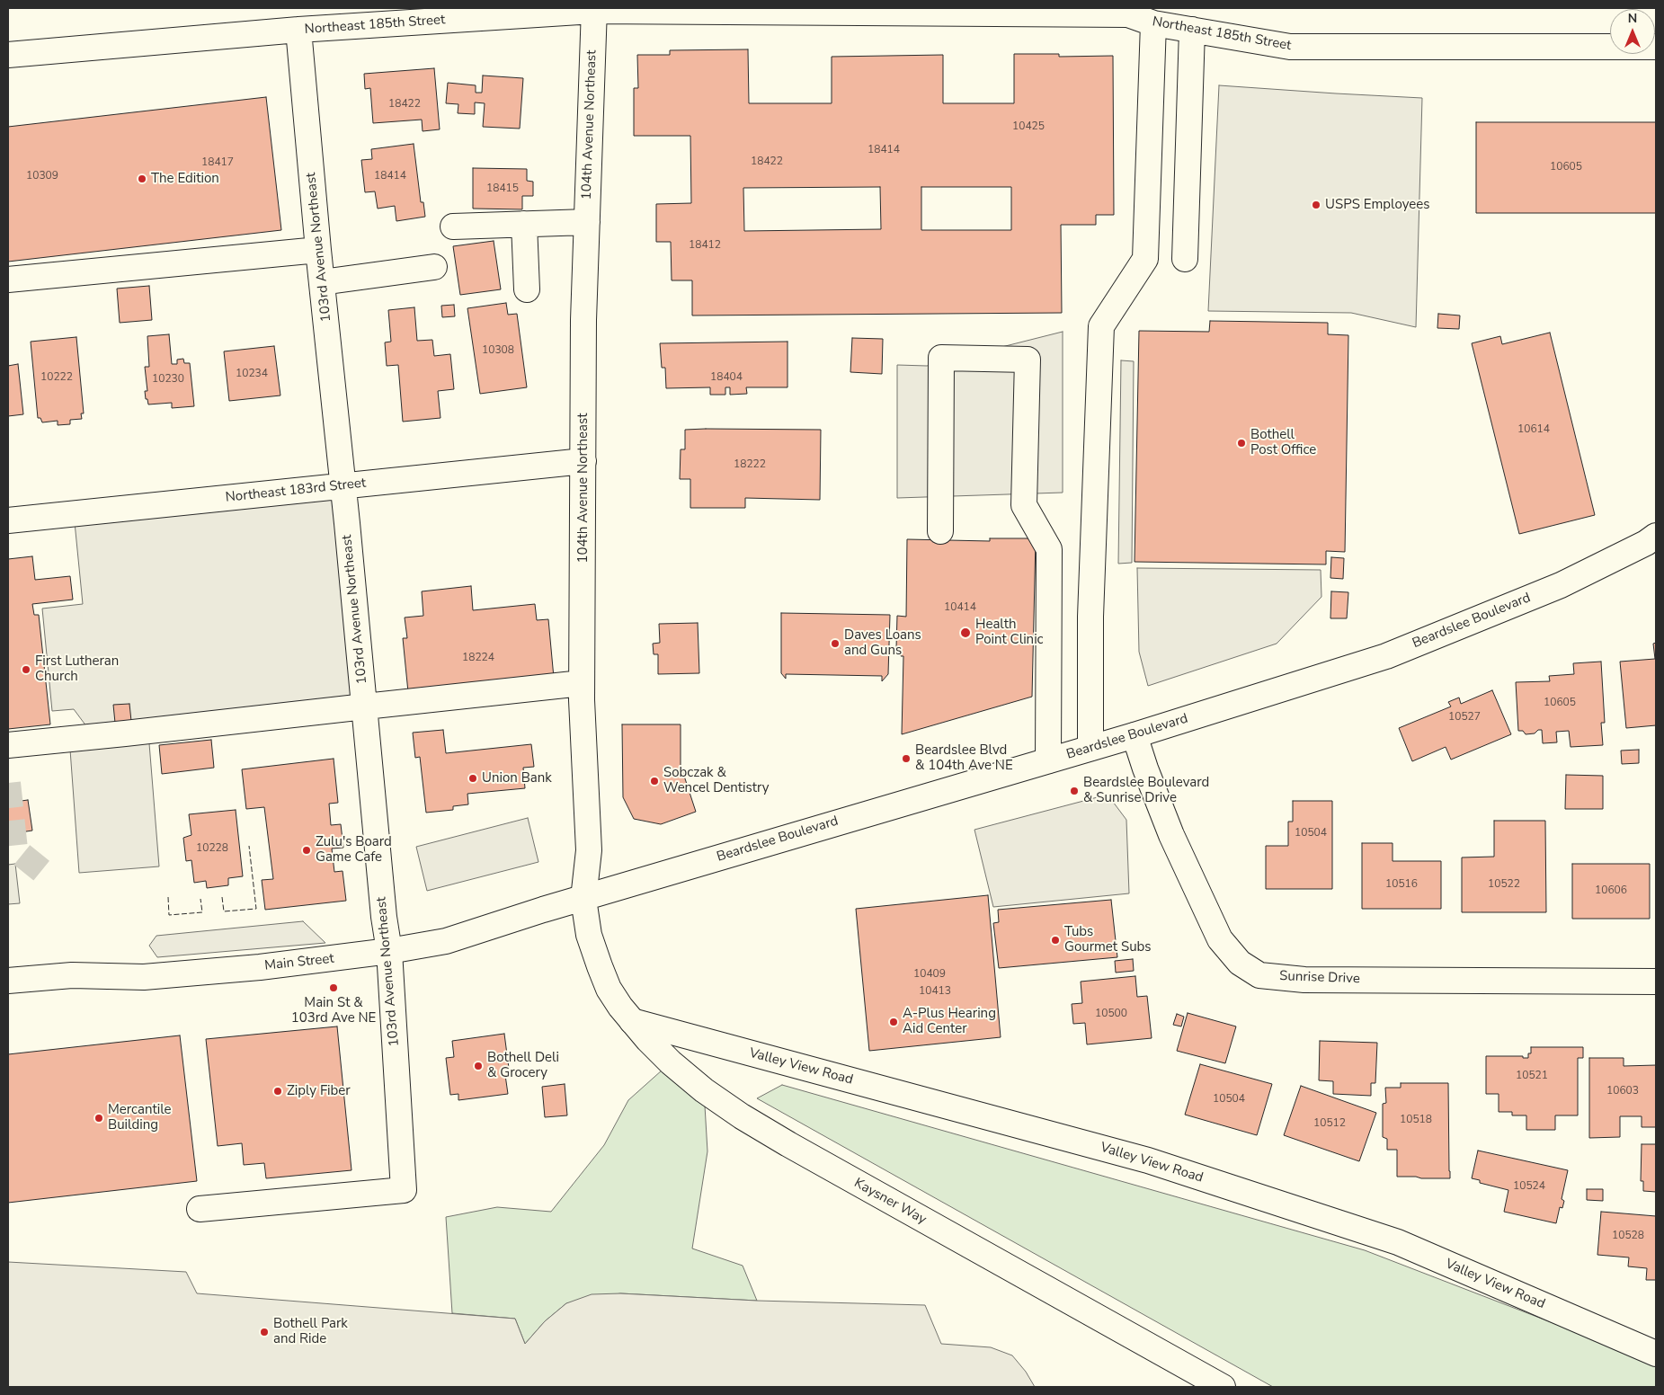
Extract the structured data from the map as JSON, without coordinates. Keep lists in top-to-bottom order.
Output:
{
  "streets": {
    "street": [
      "Northeast 185th Street",
      "104th Avenue Northeast",
      "103rd Avenue Northeast",
      "Northeast 183rd Street",
      "Beardslee Boulevard",
      "Main Street",
      "Sunrise Drive",
      "Valley View Road",
      "Kaysner Way"
    ]
  },
  "crossings": [
    ["Northeast 185th Street", "104th Avenue Northeast"],
    ["Northeast 185th Street", "103rd Avenue Northeast"],
    ["104th Avenue Northeast", "Northeast 183rd Street"],
    ["104th Avenue Northeast", "Beardslee Boulevard"],
    ["104th Avenue Northeast", "Main Street"],
    ["104th Avenue Northeast", "Kaysner Way"],
    ["103rd Avenue Northeast", "Northeast 183rd Street"],
    ["103rd Avenue Northeast", "Main Street"],
    ["Beardslee Boulevard", "Main Street"],
    ["Beardslee Boulevard", "Sunrise Drive"],
    ["Valley View Road", "Kaysner Way"]
  ],
  "places": [
    "The Edition",
    "USPS Employees",
    "Bothell Post Office",
    "Health Point Clinic",
    "Daves Loans and Guns",
    "First Lutheran Church",
    "Beardslee Blvd & 104th Ave NE",
    "Union Bank",
    "Sobczak & Wencel Dentistry",
    "Beardslee Boulevard & Sunrise Drive",
    "Zulu's Board Game Cafe",
    "Tubs Gourmet Subs",
    "Main St & 103rd Ave NE",
    "A-Plus Hearing Aid Center",
    "Bothell Deli & Grocery",
    "Ziply Fiber",
    "Mercantile Building",
    "Bothell Park and Ride"
  ],
  "house_numbers": [
    "18422",
    "10425",
    "18414",
    "18422",
    "18417",
    "10605",
    "10309",
    "18414",
    "18415",
    "18412",
    "10308",
    "10234",
    "10222",
    "18404",
    "10230",
    "10614",
    "18222",
    "10414",
    "18224",
    "10605",
    "10527",
    "10504",
    "10228",
    "10516",
    "10522",
    "10606",
    "10409",
    "10413",
    "10500",
    "10521",
    "10603",
    "10504",
    "10518",
    "10512",
    "10524",
    "10528"
  ],
  "north": "top"
}
